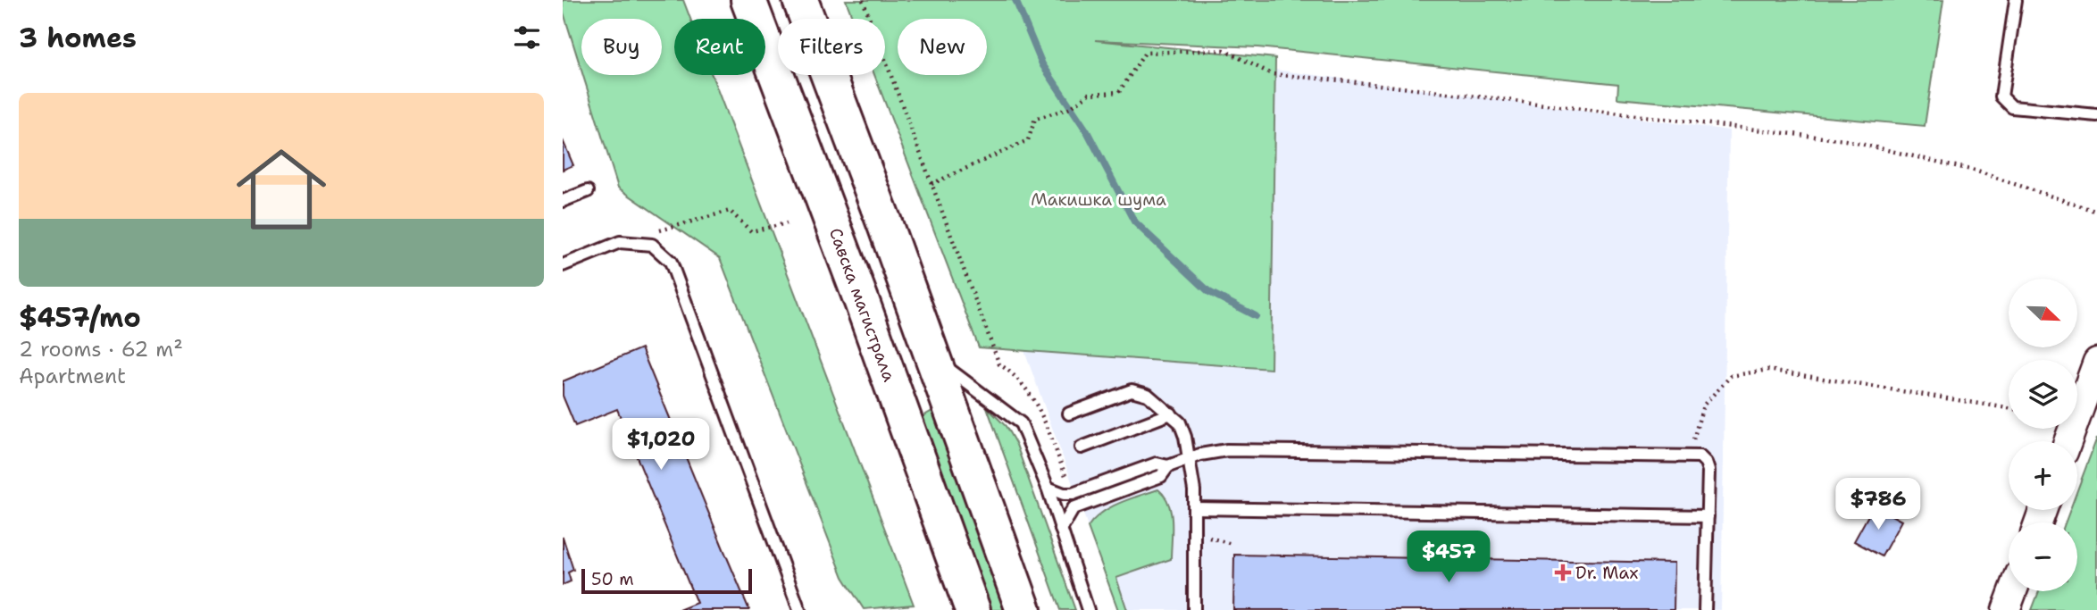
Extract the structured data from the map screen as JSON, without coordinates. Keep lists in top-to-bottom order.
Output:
{
  "streets": {
    "main road": ["Савска магистрала"]
  },
  "parks": ["Макишка шума"],
  "places": {
    "health": ["Dr. Max"]
  },
  "scale_bar": "50 m",
  "north": "bottom right",
  "page": {
    "heading": "3 homes",
    "chip": [
      "Buy",
      "Rent",
      "Filters",
      "New"
    ],
    "list": [
      {
        "name": "$457/mo",
        "note": "2 rooms · 62 m² · Apartment"
      }
    ],
    "map_buttons": ["+", "−"],
    "price": ["$1,020", "$786", "$457"],
    "scale": "50 m"
  }
}
